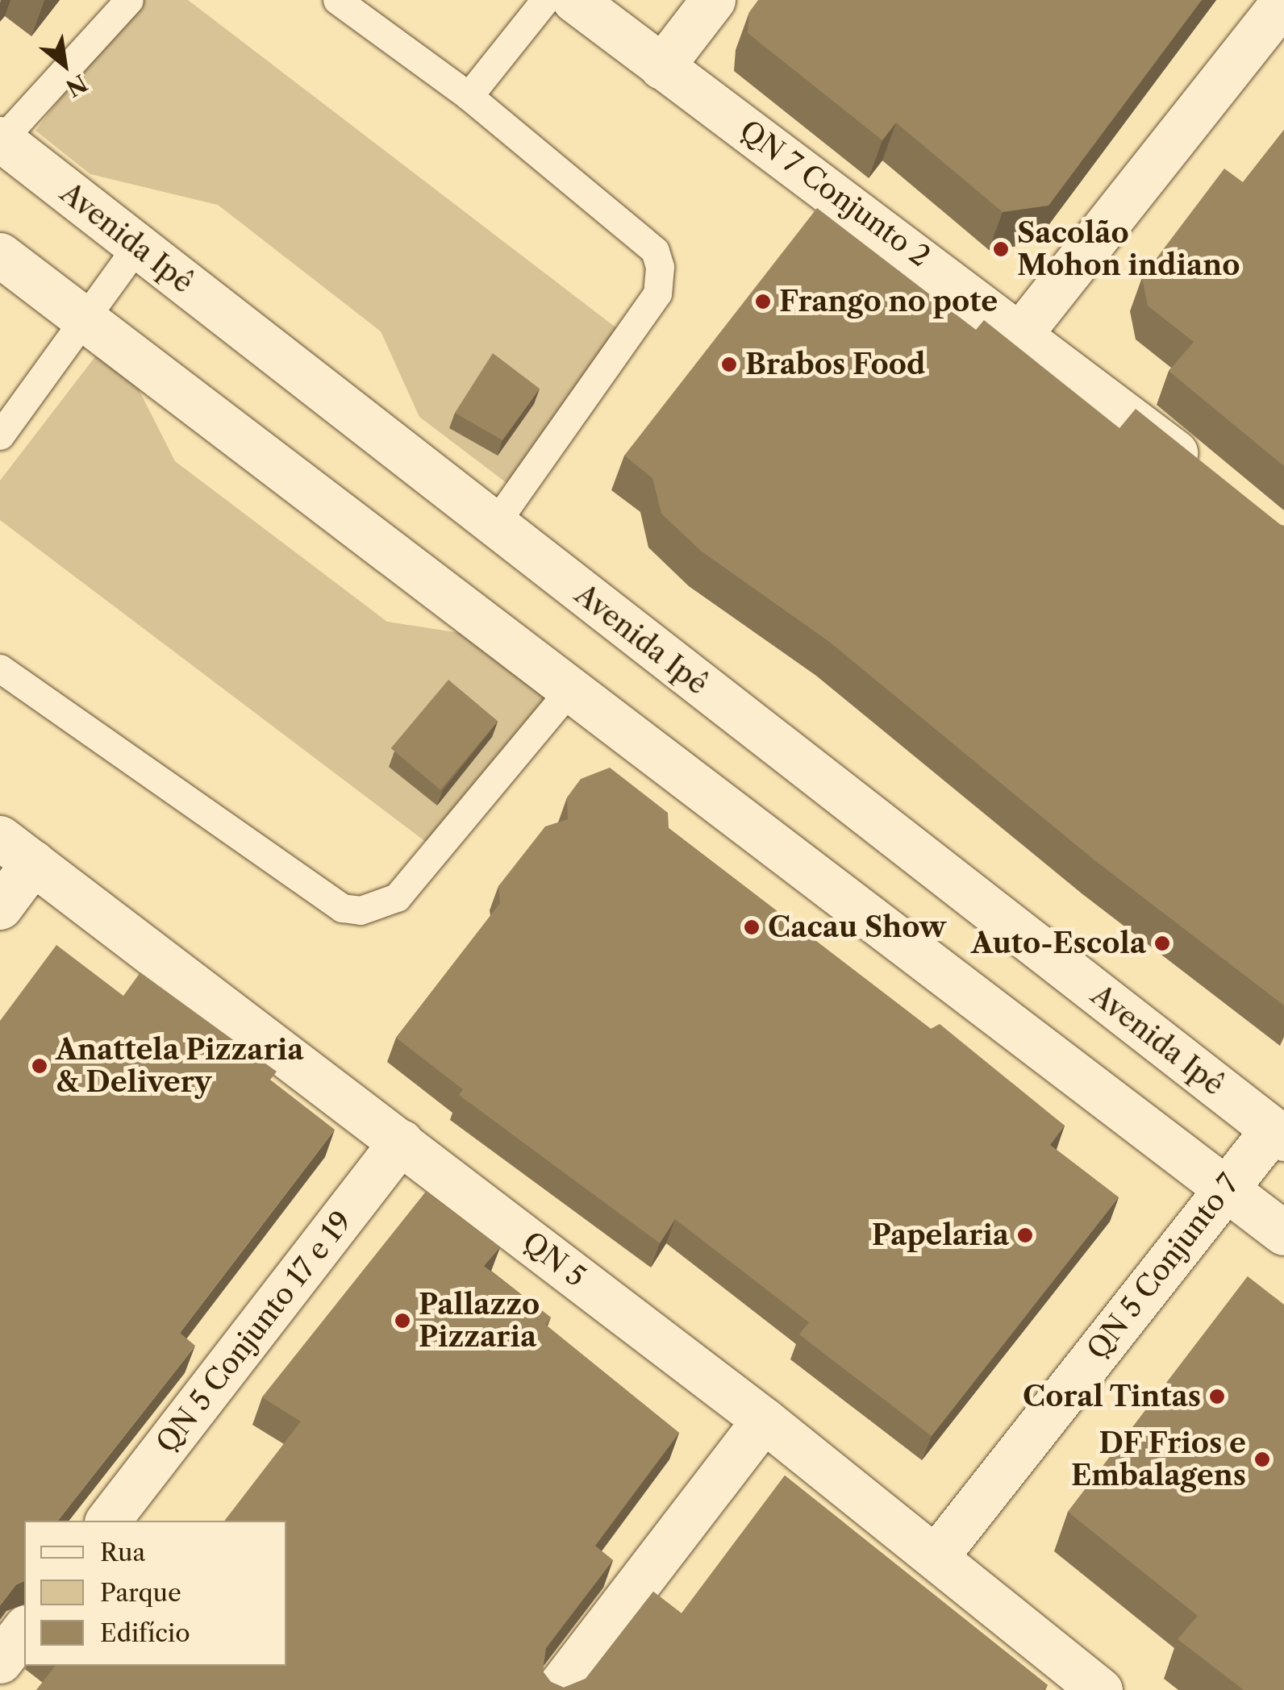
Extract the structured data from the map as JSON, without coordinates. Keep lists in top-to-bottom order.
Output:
{
  "streets": {
    "street": [
      "QN 7 Conjunto 2",
      "Avenida Ipê",
      "QN 5",
      "QN 5 Conjunto 7",
      "QN 5 Conjunto 17 e 19"
    ]
  },
  "crossings": [
    ["Avenida Ipê", "QN 5 Conjunto 7"],
    ["QN 5", "QN 5 Conjunto 7"],
    ["QN 5", "QN 5 Conjunto 17 e 19"]
  ],
  "places": [
    "Sacolão Mohon indiano",
    "Frango no pote",
    "Brabos Food",
    "Cacau Show",
    "Auto-Escola",
    "Anattela Pizzaria & Delivery",
    "Papelaria",
    "Pallazzo Pizzaria",
    "Coral Tintas",
    "DF Frios e Embalagens"
  ],
  "legend": ["Rua", "Parque", "Edifício"],
  "north": "bottom right"
}
